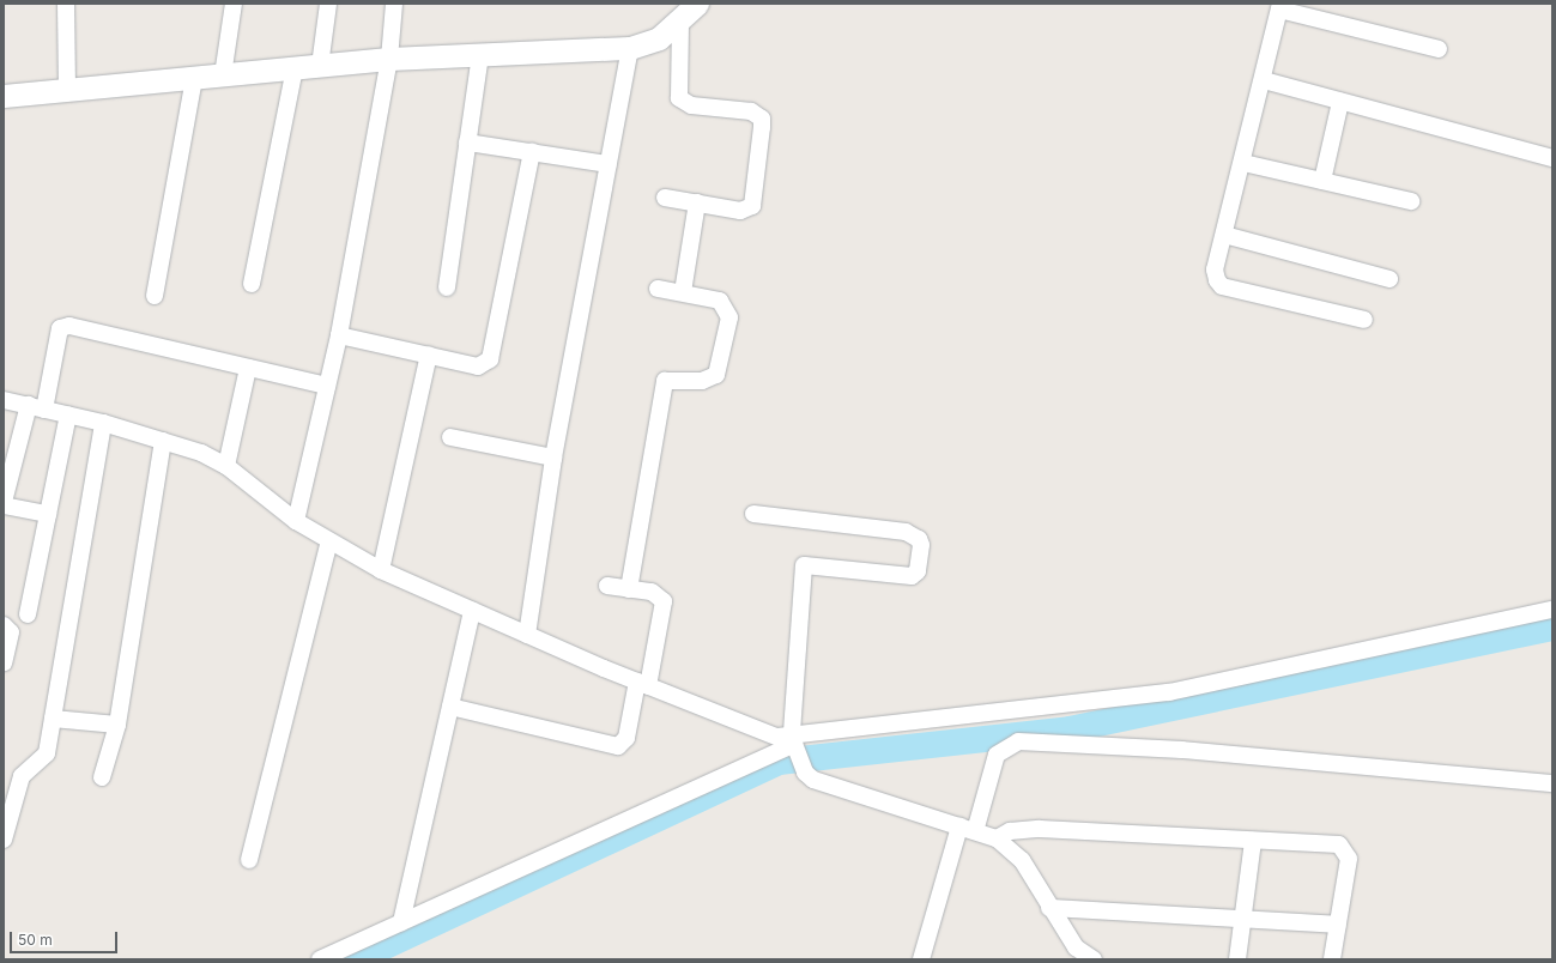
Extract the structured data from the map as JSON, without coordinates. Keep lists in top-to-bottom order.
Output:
{
  "scale_bar": "50 m"
}
